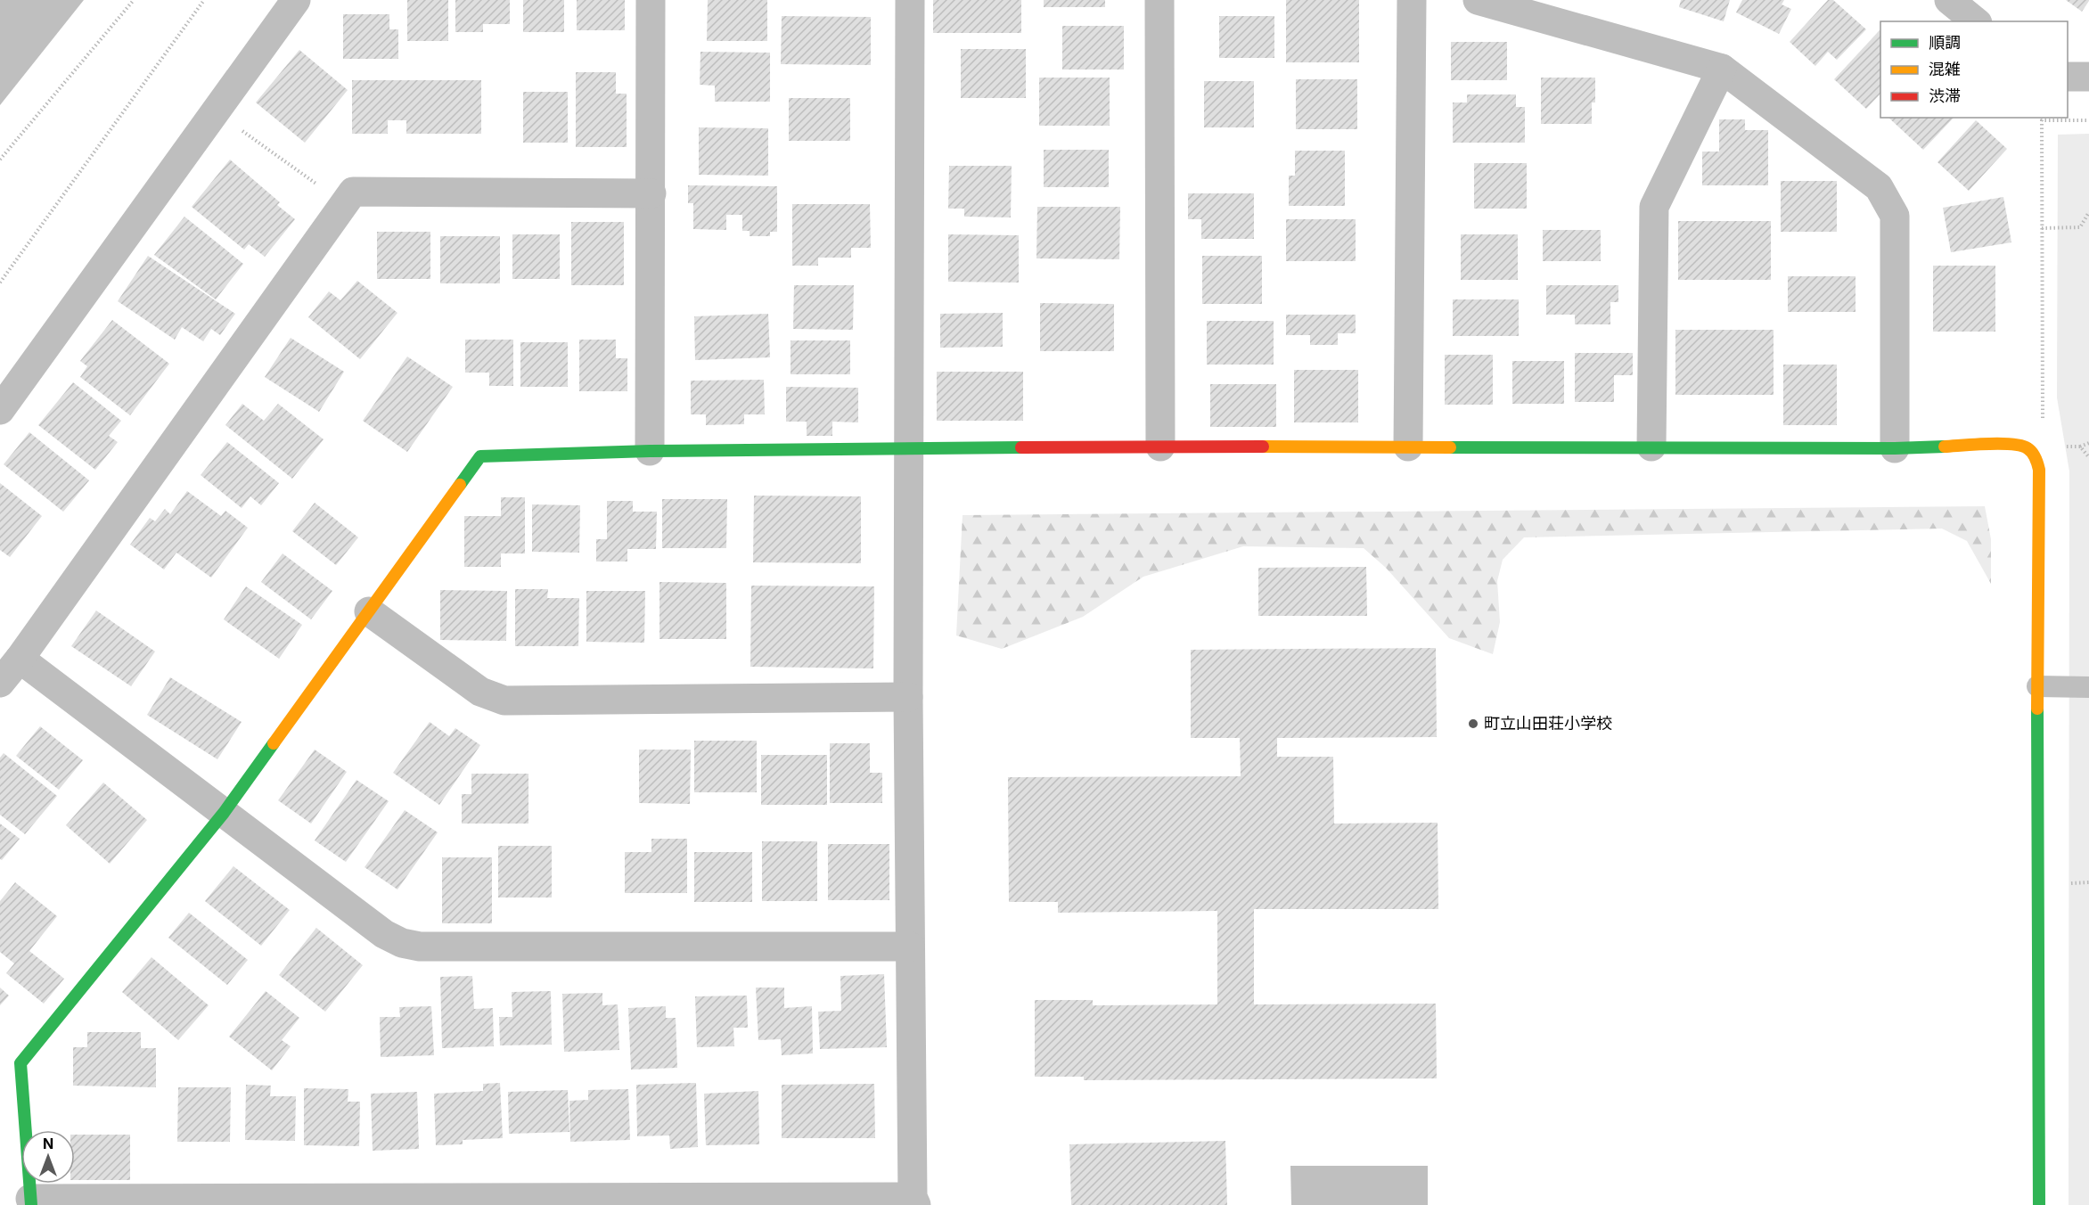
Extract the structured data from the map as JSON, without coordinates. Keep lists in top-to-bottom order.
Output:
{
  "places": ["町立山田荘小学校"],
  "legend": ["順調", "混雑", "渋滞"],
  "north": "top"
}
